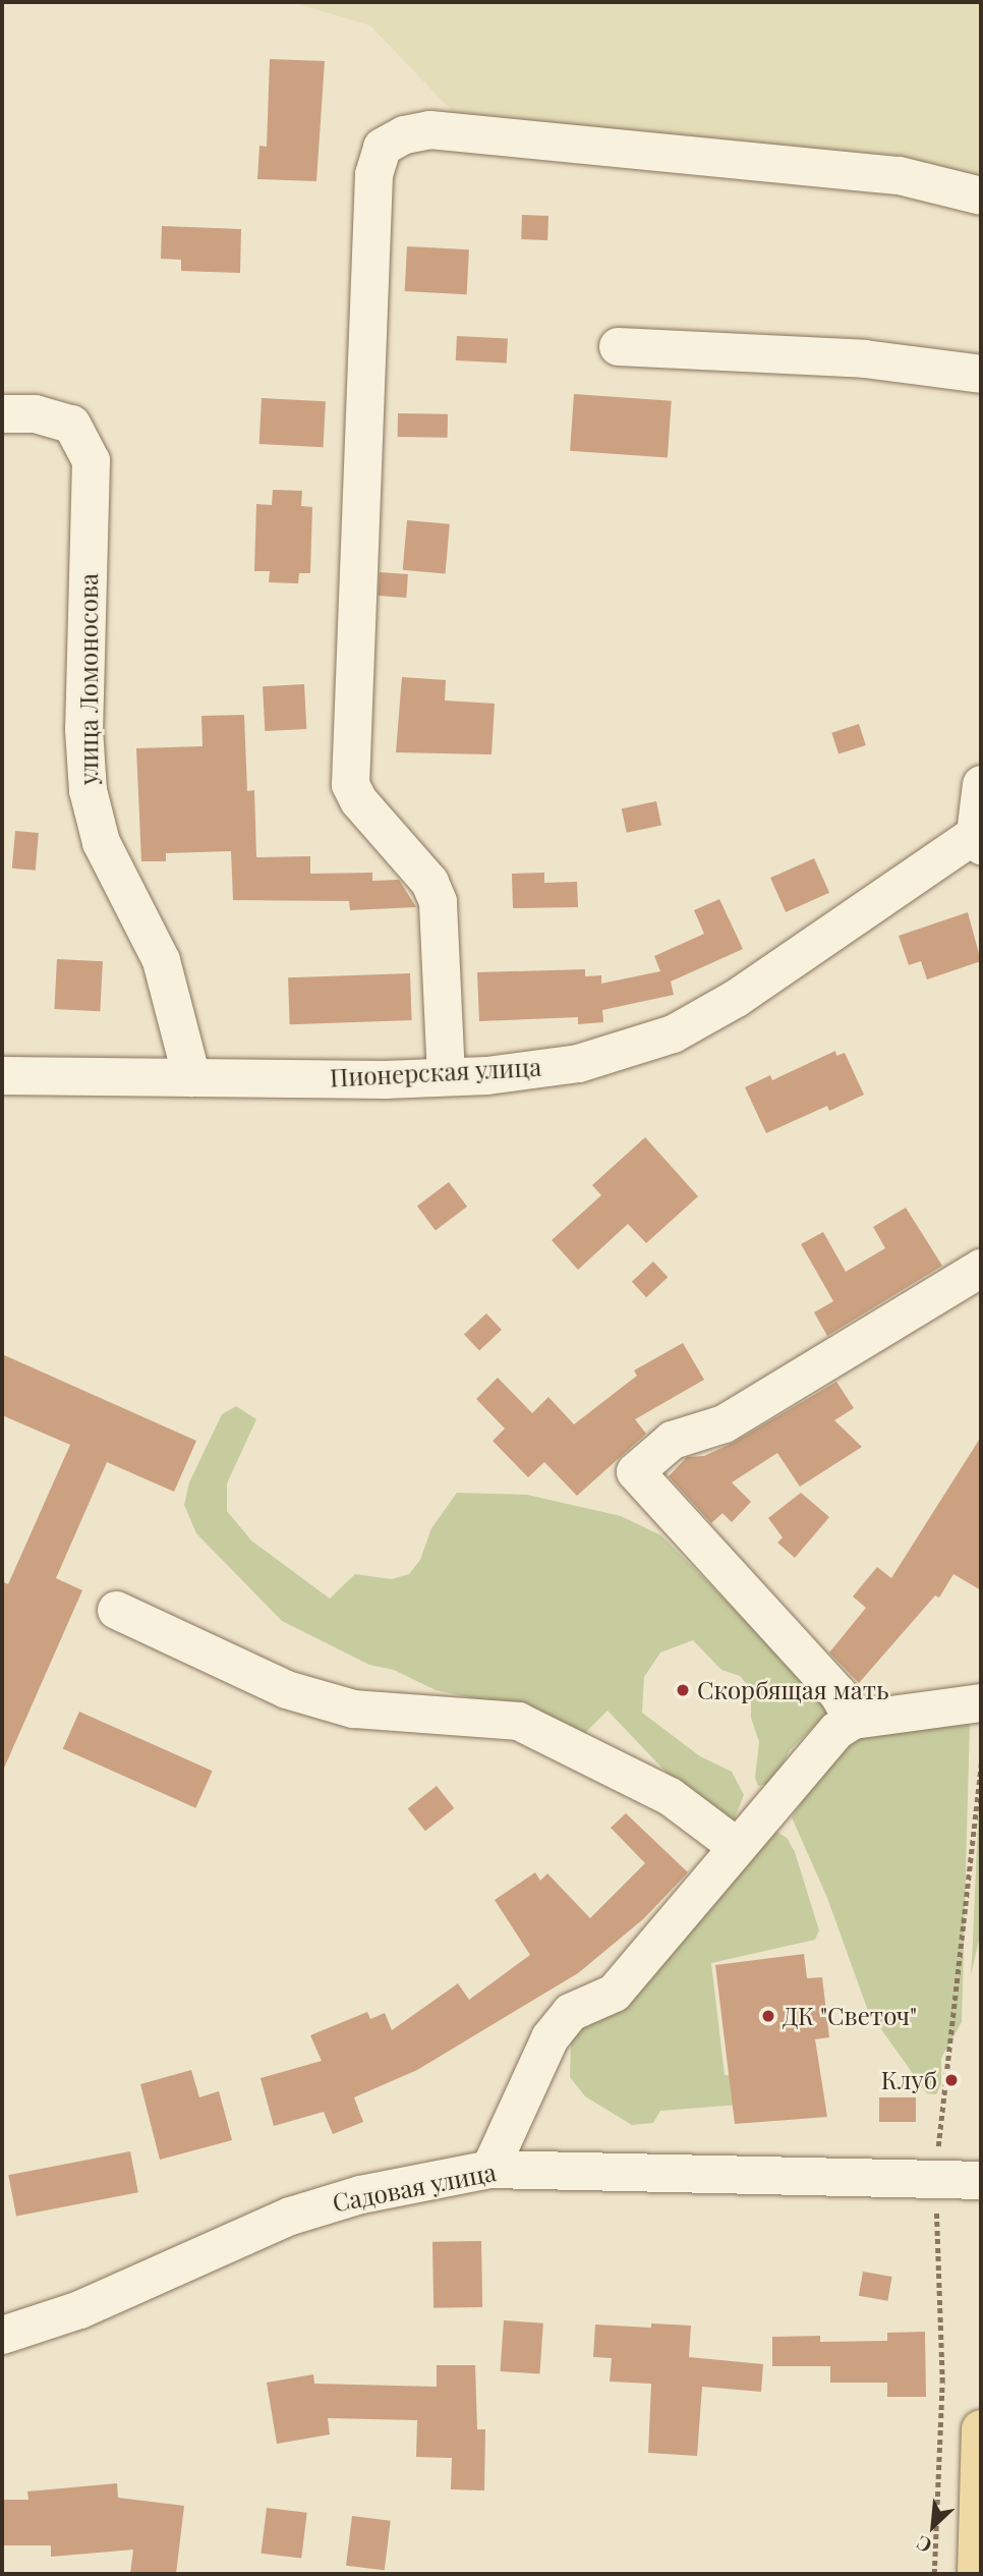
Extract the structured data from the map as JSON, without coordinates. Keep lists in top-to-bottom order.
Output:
{
  "streets": {
    "street": ["улица Ломоносова", "Пионерская улица", "Садовая улица"]
  },
  "crossings": [
    ["улица Ломоносова", "Пионерская улица"]
  ],
  "places": ["Скорбящая мать", "ДК \"Светоч\"", "Клуб"],
  "north": "bottom left"
}
